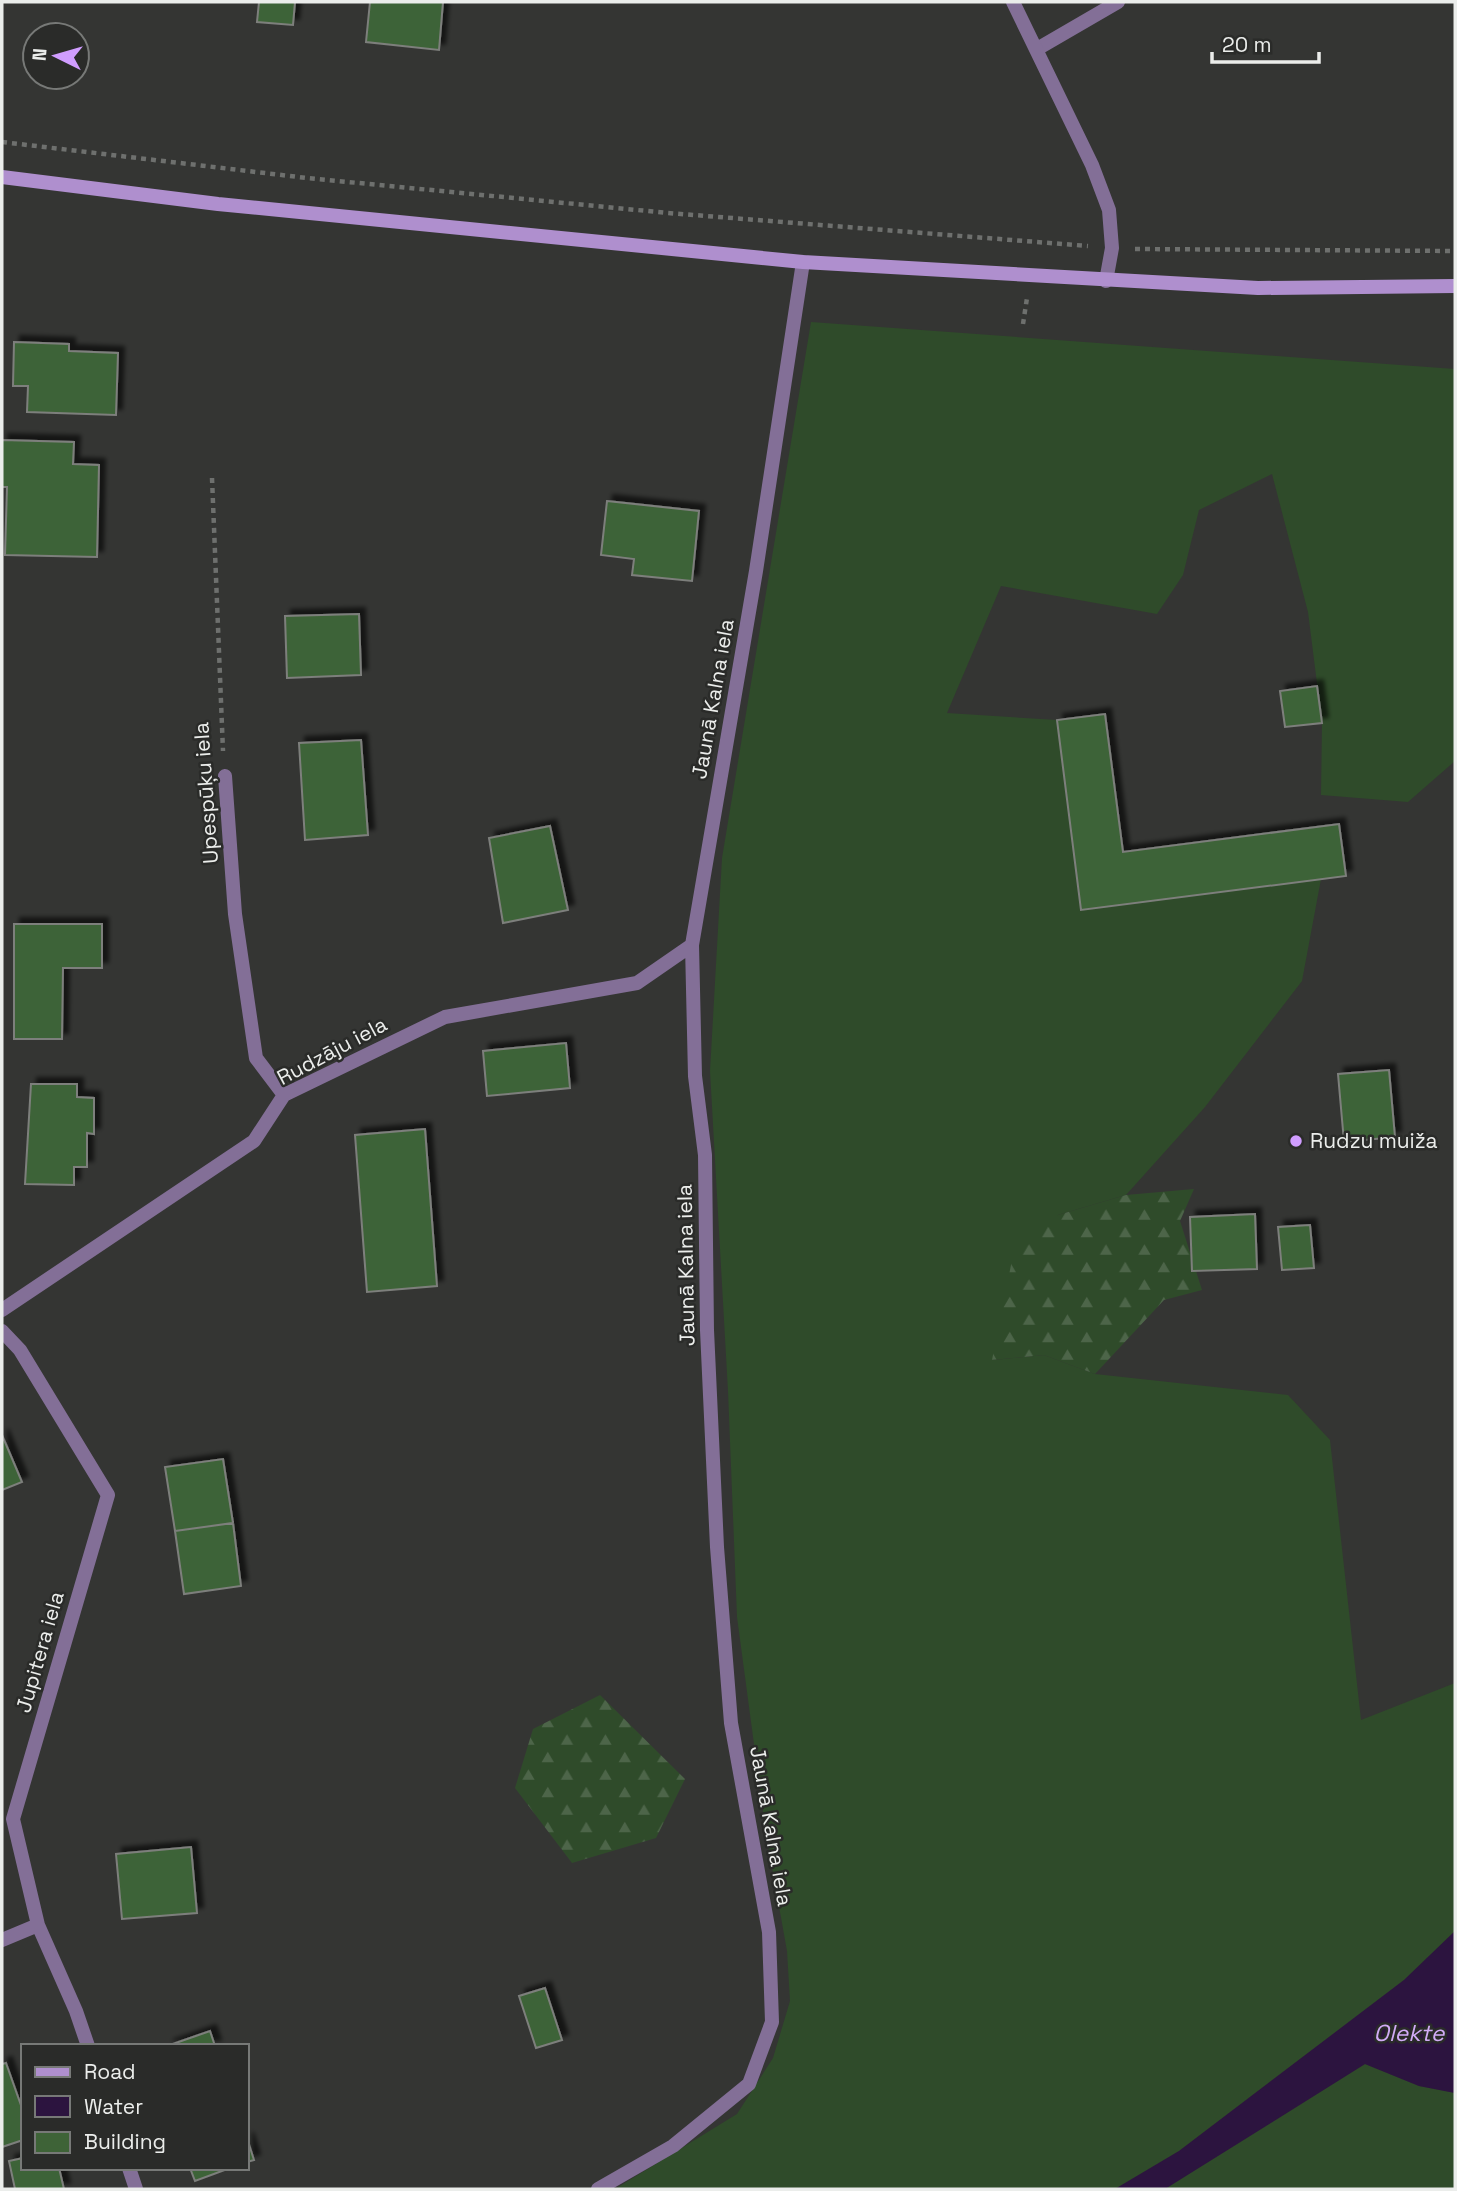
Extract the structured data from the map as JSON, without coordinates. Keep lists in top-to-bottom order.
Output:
{
  "streets": {
    "street": [
      "Jaunā Kalna iela",
      "Upespūķu iela",
      "Rudzāju iela",
      "Jupitera iela"
    ]
  },
  "crossings": [
    ["Jaunā Kalna iela", "Rudzāju iela"],
    ["Upespūķu iela", "Rudzāju iela"]
  ],
  "water": ["Olekte"],
  "places": ["Rudzu muiža"],
  "legend": ["Road", "Water", "Building"],
  "scale_bar": "20 m",
  "north": "left"
}
